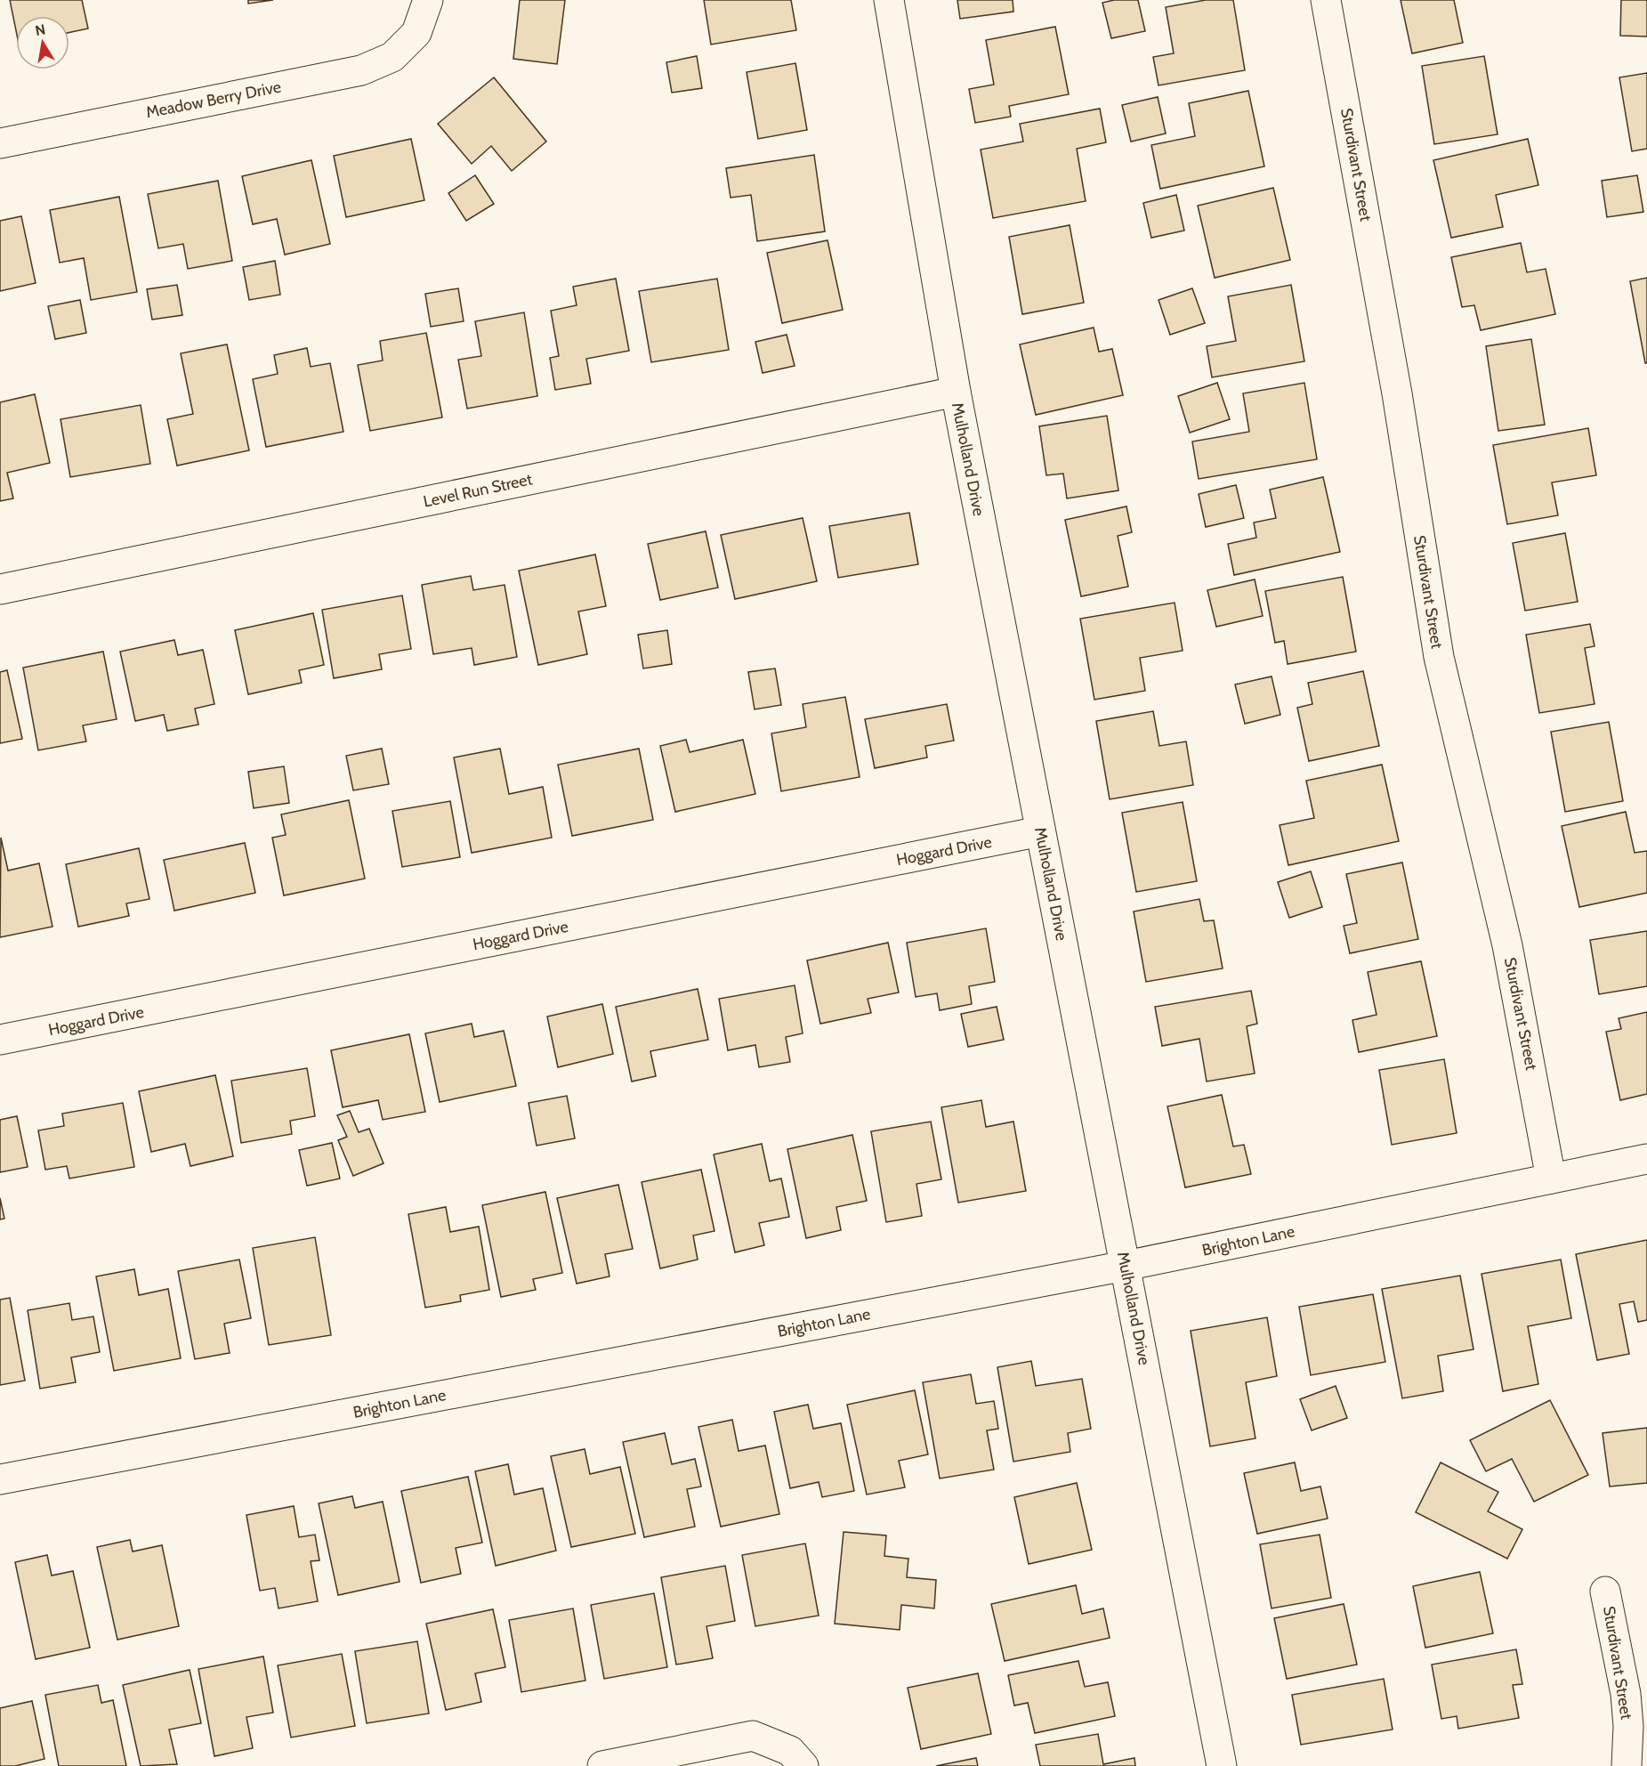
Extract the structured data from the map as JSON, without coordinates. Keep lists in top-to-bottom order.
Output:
{
  "streets": {
    "street": [
      "Meadow Berry Drive",
      "Sturdivant Street",
      "Mulholland Drive",
      "Level Run Street",
      "Hoggard Drive",
      "Brighton Lane"
    ]
  },
  "crossings": [
    ["Sturdivant Street", "Brighton Lane"],
    ["Mulholland Drive", "Level Run Street"],
    ["Mulholland Drive", "Hoggard Drive"],
    ["Mulholland Drive", "Brighton Lane"]
  ],
  "north": "top"
}
